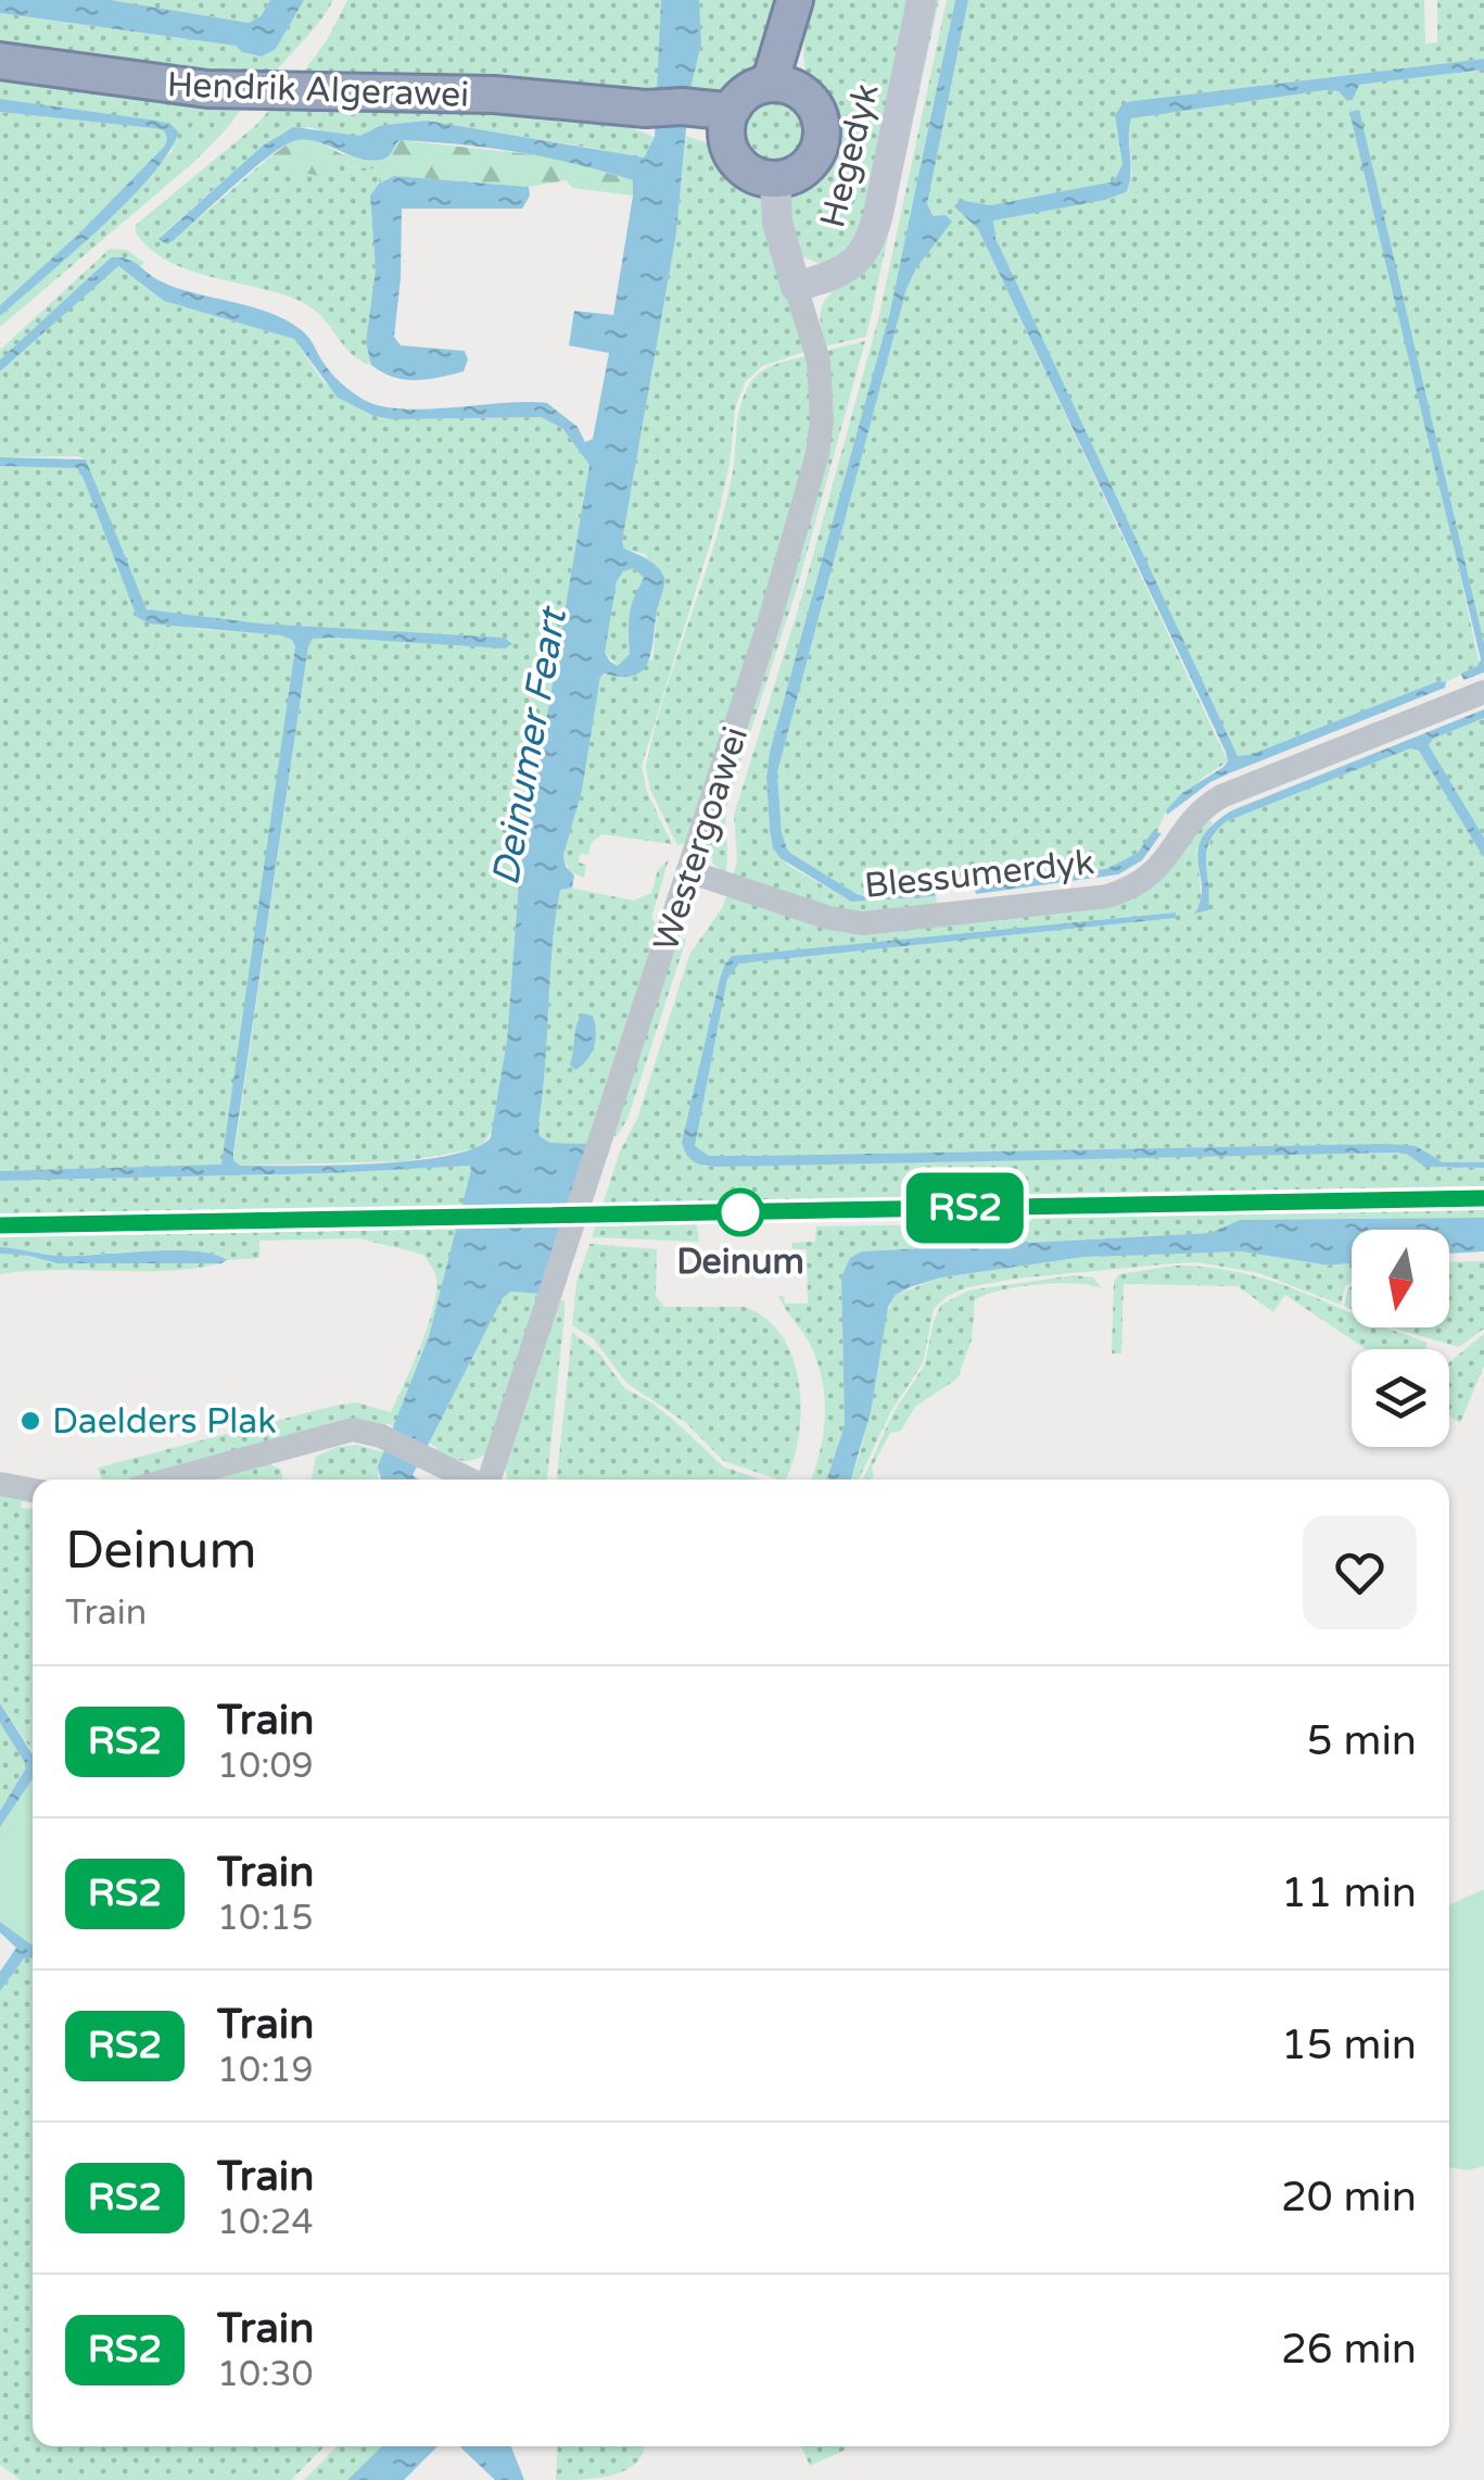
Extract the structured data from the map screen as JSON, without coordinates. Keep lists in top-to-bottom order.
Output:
{
  "streets": {
    "highway": ["Hendrik Algerawei"],
    "main road": ["Hegedyk", "Westergoawei"],
    "street": ["Blessumerdyk"]
  },
  "crossings": [
    ["Hendrik Algerawei", "Westergoawei"],
    ["Hegedyk", "Westergoawei"],
    ["Westergoawei", "Blessumerdyk"]
  ],
  "water": ["Deinumer Feart"],
  "places": ["Deinum", "Daelders Plak"],
  "north": "bottom",
  "page": {
    "on_map": "RS2",
    "heading": ["Deinum", "Train"],
    "list": [
      {
        "mark": "RS2",
        "name": "Train",
        "note": "10:09",
        "value": "5 min"
      },
      {
        "mark": "RS2",
        "name": "Train",
        "note": "10:15",
        "value": "11 min"
      },
      {
        "mark": "RS2",
        "name": "Train",
        "note": "10:19",
        "value": "15 min"
      },
      {
        "mark": "RS2",
        "name": "Train",
        "note": "10:24",
        "value": "20 min"
      },
      {
        "mark": "RS2",
        "name": "Train",
        "note": "10:30",
        "value": "26 min"
      }
    ]
  }
}
